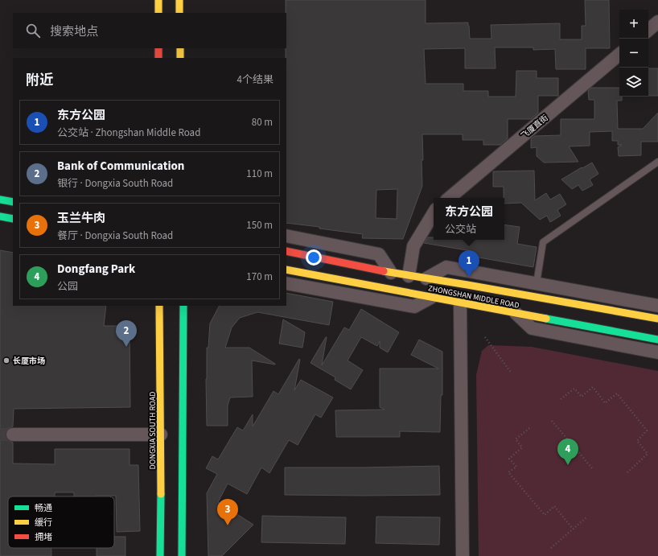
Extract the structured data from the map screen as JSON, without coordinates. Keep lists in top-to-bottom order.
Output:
{
  "streets": {
    "main road": ["ZHONGSHAN MIDDLE ROAD", "DONGXIA SOUTH ROAD"],
    "street": ["飞厦直街"]
  },
  "places": ["长厦市场"],
  "legend": ["畅通", "缓行", "拥堵"],
  "page": {
    "map_buttons": ["+", "−"],
    "search": "搜索地点",
    "heading": ["附近", "4个结果"],
    "list": [
      {
        "mark": "1",
        "name": "东方公园",
        "note": "公交站 · Zhongshan Middle Road",
        "value": "80 m"
      },
      {
        "mark": "2",
        "name": "Bank of Communication",
        "note": "银行 · Dongxia South Road",
        "value": "110 m"
      },
      {
        "mark": "3",
        "name": "玉兰牛肉",
        "note": "餐厅 · Dongxia South Road",
        "value": "150 m"
      },
      {
        "mark": "4",
        "name": "Dongfang Park",
        "note": "公园",
        "value": "170 m"
      }
    ],
    "popup": ["东方公园", "公交站"],
    "pins": [
      "1",
      "2",
      "4",
      "3"
    ]
  }
}
